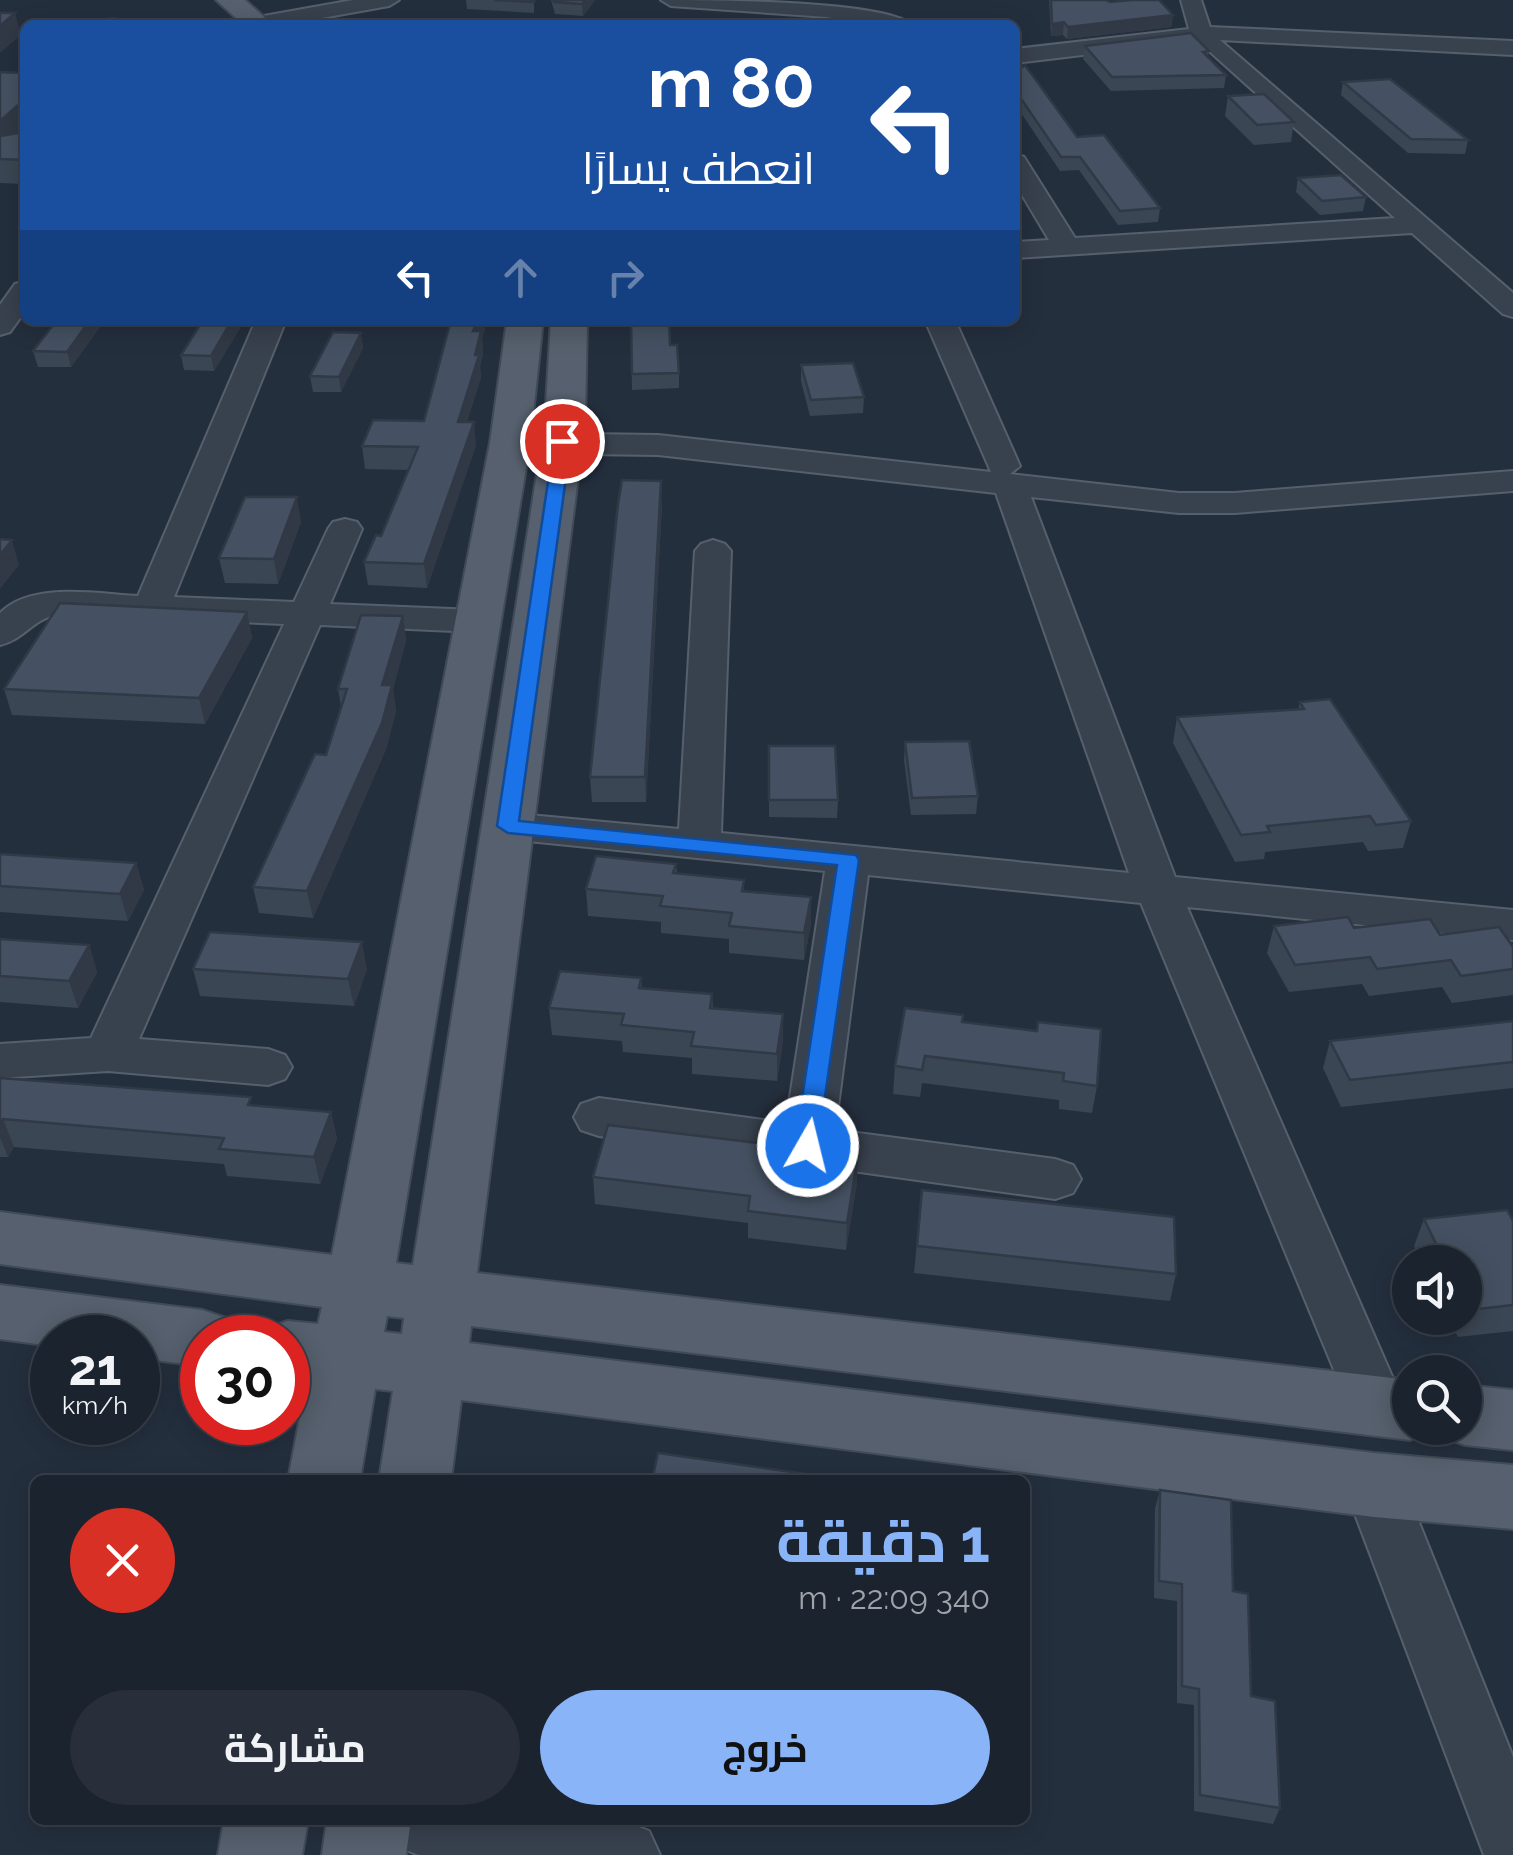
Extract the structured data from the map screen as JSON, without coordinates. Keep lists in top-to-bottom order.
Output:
{
  "page": {
    "turn": ["80 m", "انعطف يسارًا"],
    "speed": "21 km/h",
    "limit": "30",
    "heading": ["1 دقيقة", "340 m · 22:09"],
    "buttons": ["خروج", "مشاركة"]
  }
}
